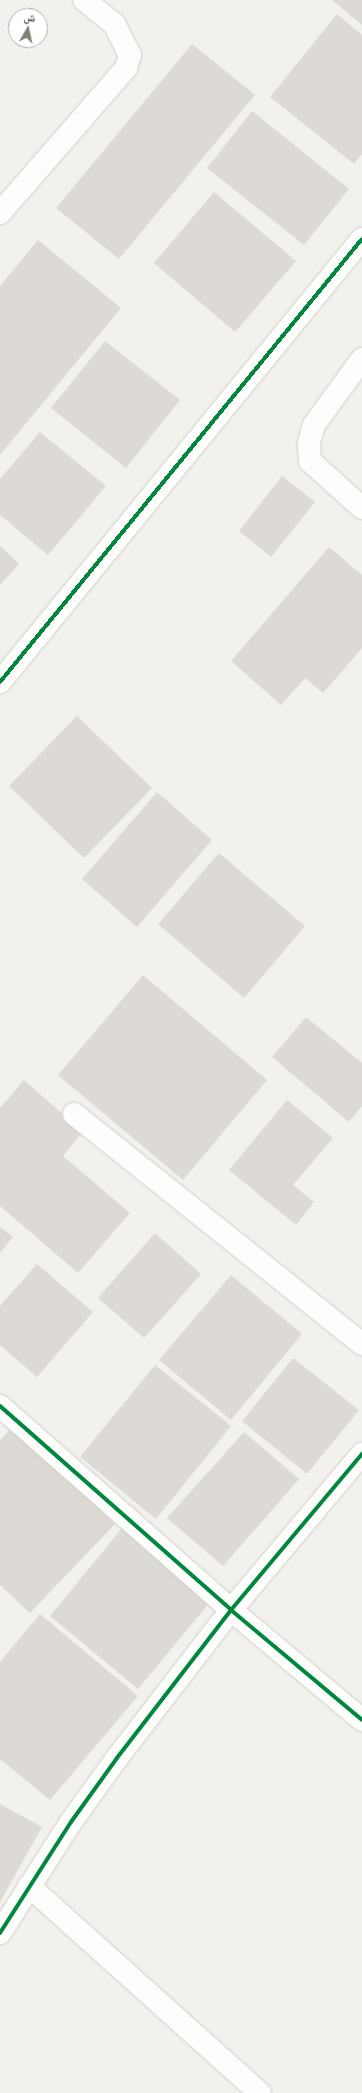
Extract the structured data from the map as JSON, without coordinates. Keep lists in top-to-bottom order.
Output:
{
  "north": "top"
}
